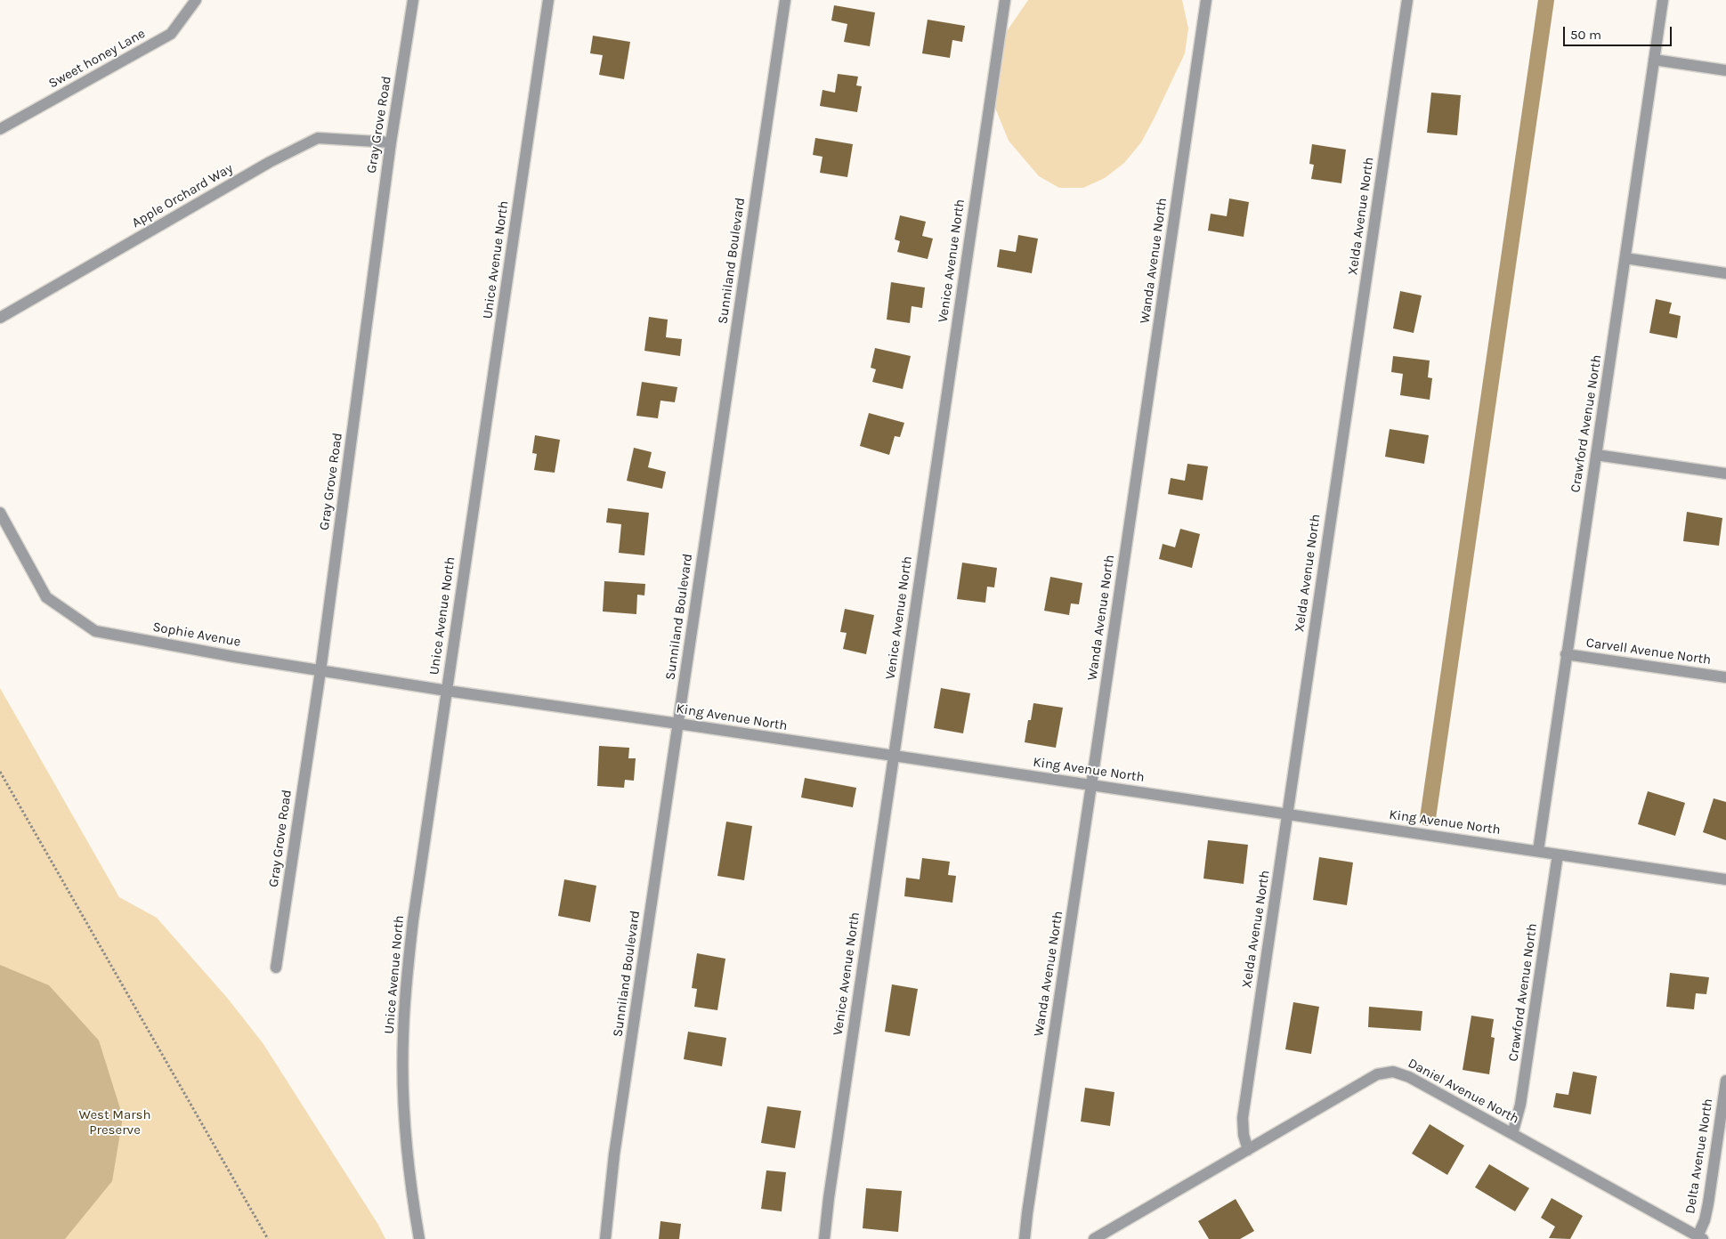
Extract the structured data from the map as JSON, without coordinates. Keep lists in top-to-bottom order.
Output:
{
  "streets": {
    "street": [
      "Sweet honey Lane",
      "Gray Grove Road",
      "Apple Orchard Way",
      "Xelda Avenue North",
      "Unice Avenue North",
      "Sunniland Boulevard",
      "Venice Avenue North",
      "Wanda Avenue North",
      "Crawford Avenue North",
      "Sophie Avenue",
      "Carvell Avenue North",
      "King Avenue North",
      "Daniel Avenue North",
      "Delta Avenue North"
    ]
  },
  "crossings": [
    ["Gray Grove Road", "Apple Orchard Way"],
    ["Gray Grove Road", "Sophie Avenue"],
    ["Xelda Avenue North", "King Avenue North"],
    ["Xelda Avenue North", "Daniel Avenue North"],
    ["Unice Avenue North", "Sophie Avenue"],
    ["Unice Avenue North", "King Avenue North"],
    ["Sunniland Boulevard", "King Avenue North"],
    ["Venice Avenue North", "King Avenue North"],
    ["Wanda Avenue North", "King Avenue North"],
    ["Crawford Avenue North", "Carvell Avenue North"],
    ["Crawford Avenue North", "King Avenue North"],
    ["Crawford Avenue North", "Daniel Avenue North"],
    ["Sophie Avenue", "King Avenue North"],
    ["Daniel Avenue North", "Delta Avenue North"]
  ],
  "parks": ["West Marsh Preserve"],
  "scale_bar": "50 m"
}
